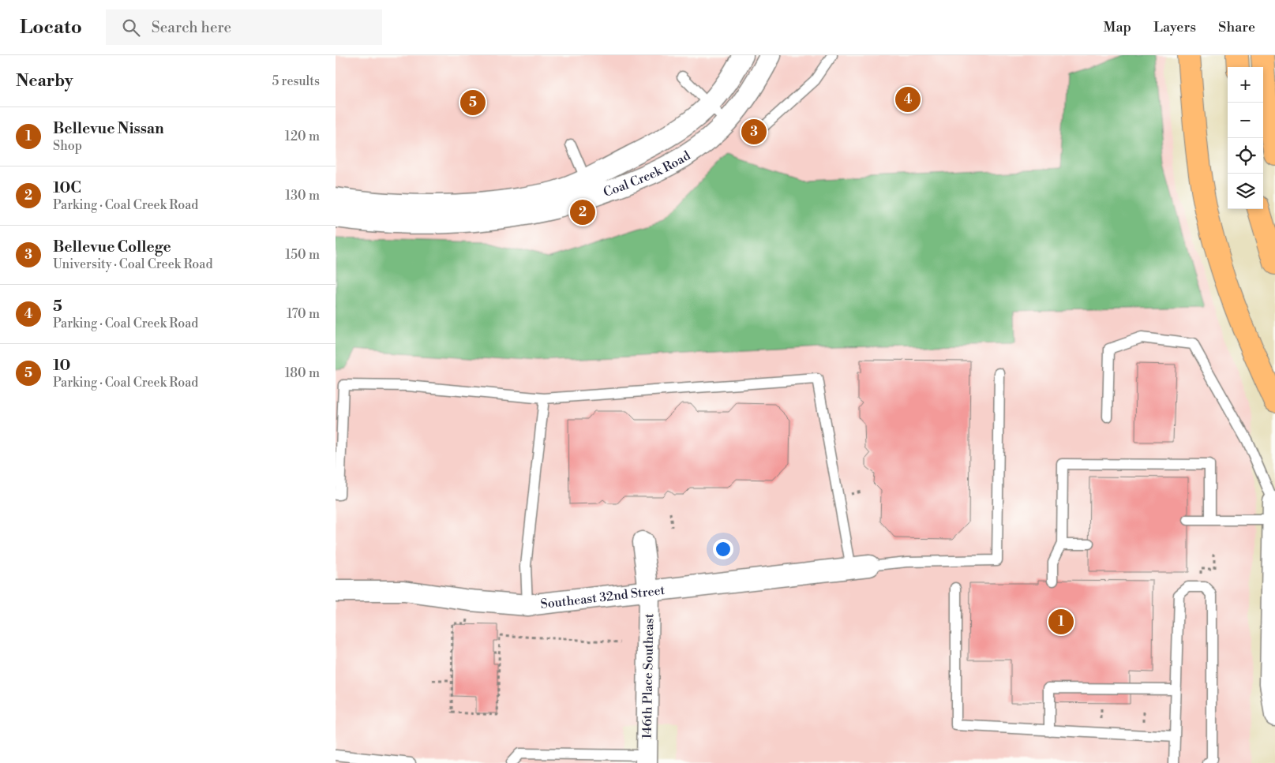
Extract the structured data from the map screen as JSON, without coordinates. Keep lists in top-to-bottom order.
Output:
{
  "streets": {
    "street": ["Coal Creek Road", "Southeast 32nd Street", "146th Place Southeast"]
  },
  "crossings": [
    ["Southeast 32nd Street", "146th Place Southeast"]
  ],
  "page": {
    "header": "Locato",
    "search": "Search here",
    "nav": ["Map", "Layers", "Share"],
    "heading": ["Nearby", "5 results"],
    "map_buttons": ["+", "−"],
    "pins": [
      "4",
      "5",
      "3",
      "2",
      "1"
    ],
    "list": [
      {
        "mark": "1",
        "name": "Bellevue Nissan",
        "note": "Shop",
        "value": "120 m"
      },
      {
        "mark": "2",
        "name": "10C",
        "note": "Parking · Coal Creek Road",
        "value": "130 m"
      },
      {
        "mark": "3",
        "name": "Bellevue College",
        "note": "University · Coal Creek Road",
        "value": "150 m"
      },
      {
        "mark": "4",
        "name": "5",
        "note": "Parking · Coal Creek Road",
        "value": "170 m"
      },
      {
        "mark": "5",
        "name": "10",
        "note": "Parking · Coal Creek Road",
        "value": "180 m"
      }
    ]
  }
}
